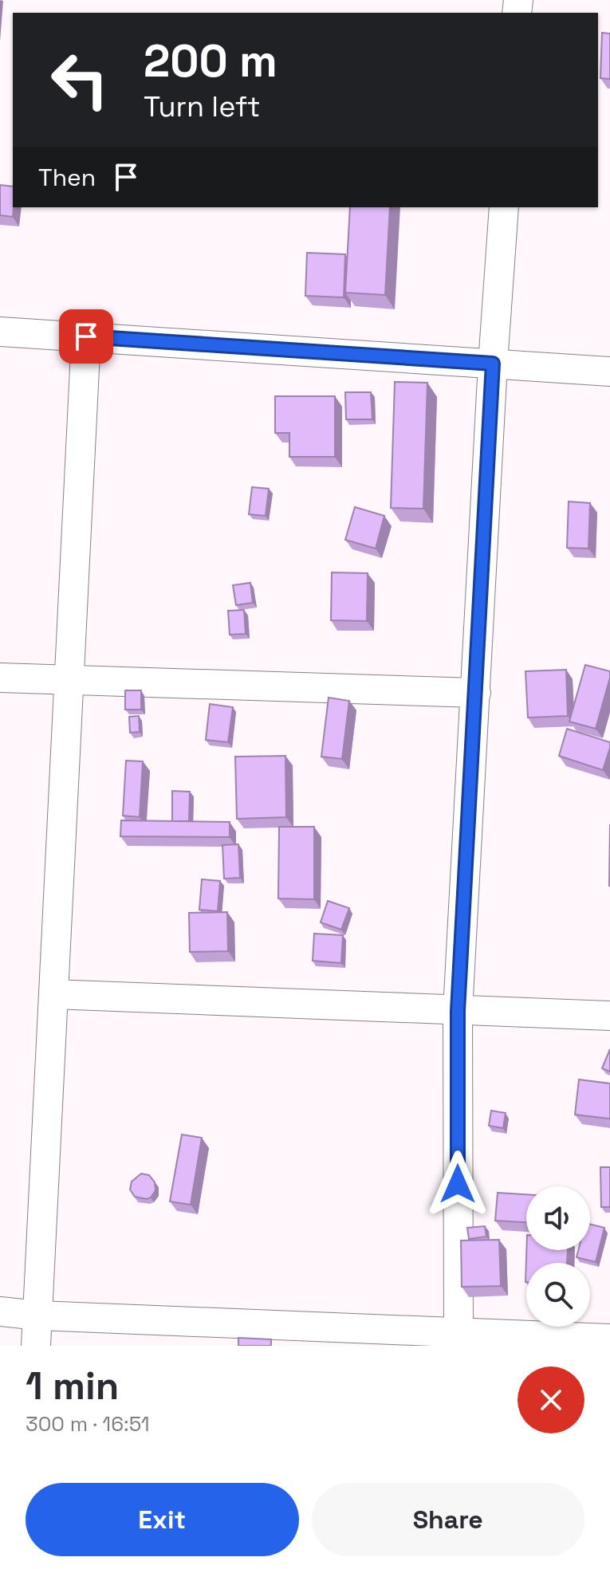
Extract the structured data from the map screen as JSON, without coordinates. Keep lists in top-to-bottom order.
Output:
{
  "page": {
    "turn": ["200 m", "Turn left"],
    "then": "Then",
    "heading": ["1 min", "300 m · 16:51"],
    "buttons": ["Exit", "Share"]
  }
}
